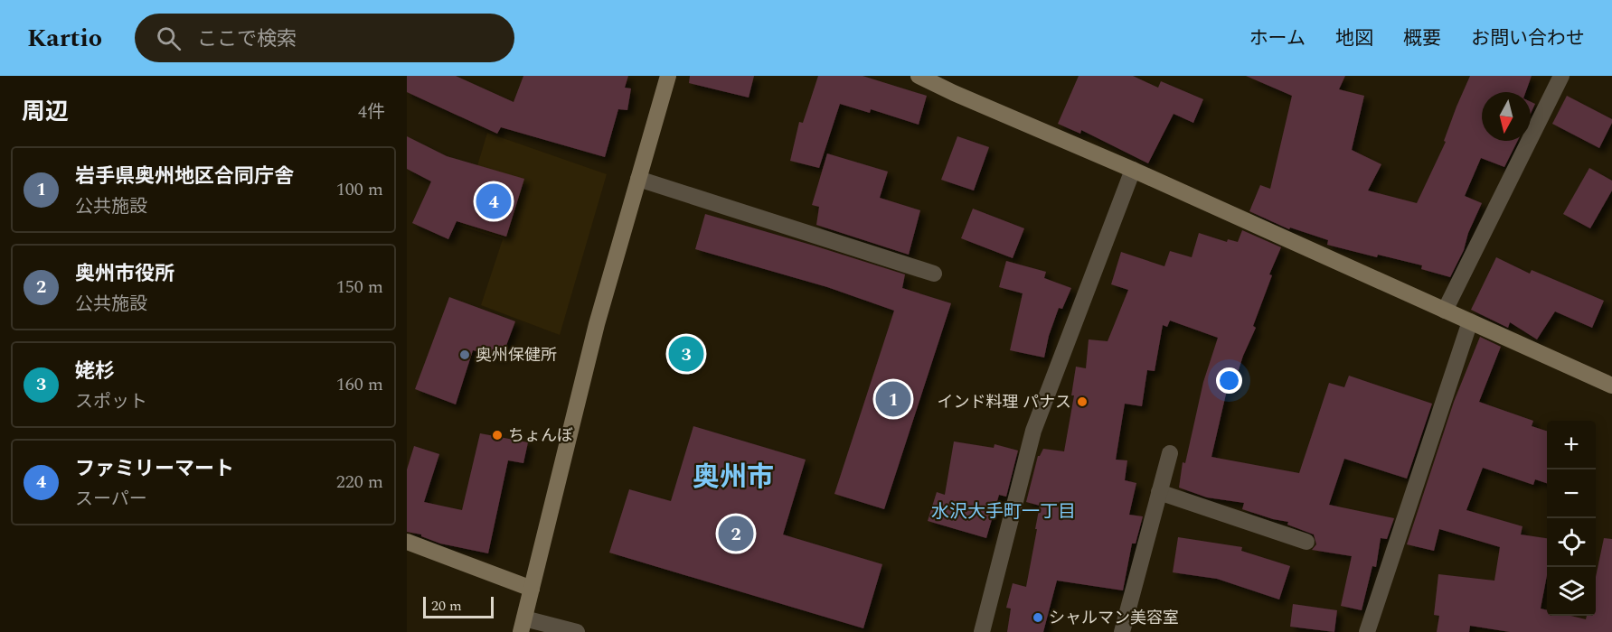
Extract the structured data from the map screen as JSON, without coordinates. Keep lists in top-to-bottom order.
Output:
{
  "districts": ["奥州市", "水沢大手町一丁目"],
  "places": [
    "奥州保健所",
    "インド料理 パナス",
    "ちょんぼ",
    "シャルマン美容室"
  ],
  "scale_bar": "20 m",
  "north": "bottom",
  "page": {
    "header": "Kartio",
    "search": "ここで検索",
    "nav": [
      "ホーム",
      "地図",
      "概要",
      "お問い合わせ"
    ],
    "heading": ["周辺", "4件"],
    "list": [
      {
        "mark": "1",
        "name": "岩手県奥州地区合同庁舎",
        "note": "公共施設",
        "value": "100 m"
      },
      {
        "mark": "2",
        "name": "奥州市役所",
        "note": "公共施設",
        "value": "150 m"
      },
      {
        "mark": "3",
        "name": "姥杉",
        "note": "スポット",
        "value": "160 m"
      },
      {
        "mark": "4",
        "name": "ファミリーマート",
        "note": "スーパー",
        "value": "220 m"
      }
    ],
    "pins": [
      "4",
      "3",
      "1",
      "2"
    ],
    "map_buttons": ["+", "−"],
    "scale": "20 m"
  }
}
